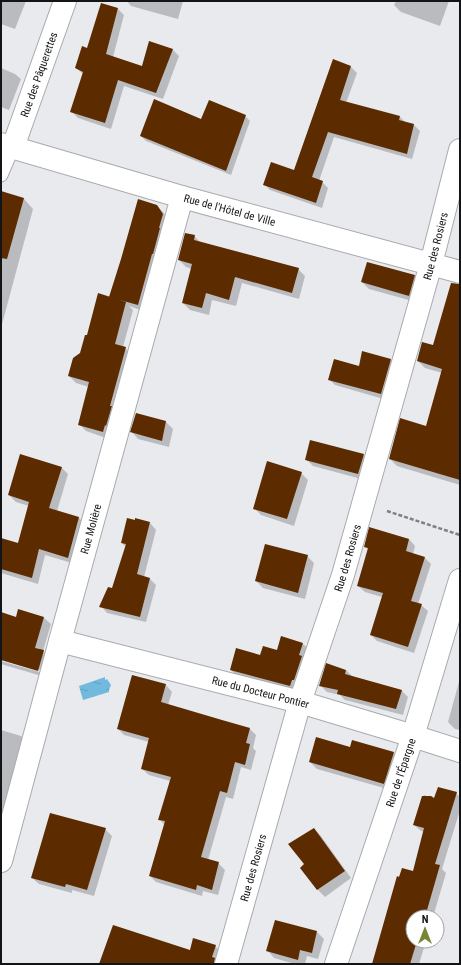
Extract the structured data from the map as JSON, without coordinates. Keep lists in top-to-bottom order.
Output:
{
  "streets": {
    "street": [
      "Rue des Pâquerettes",
      "Rue de l'Hôtel de Ville",
      "Rue des Rosiers",
      "Rue Molière",
      "Rue du Docteur Pontier",
      "Rue de l'Épargne"
    ]
  },
  "crossings": [
    ["Rue des Pâquerettes", "Rue de l'Hôtel de Ville"],
    ["Rue de l'Hôtel de Ville", "Rue des Rosiers"],
    ["Rue de l'Hôtel de Ville", "Rue Molière"],
    ["Rue des Rosiers", "Rue du Docteur Pontier"],
    ["Rue Molière", "Rue du Docteur Pontier"],
    ["Rue du Docteur Pontier", "Rue de l'Épargne"]
  ],
  "north": "top"
}
